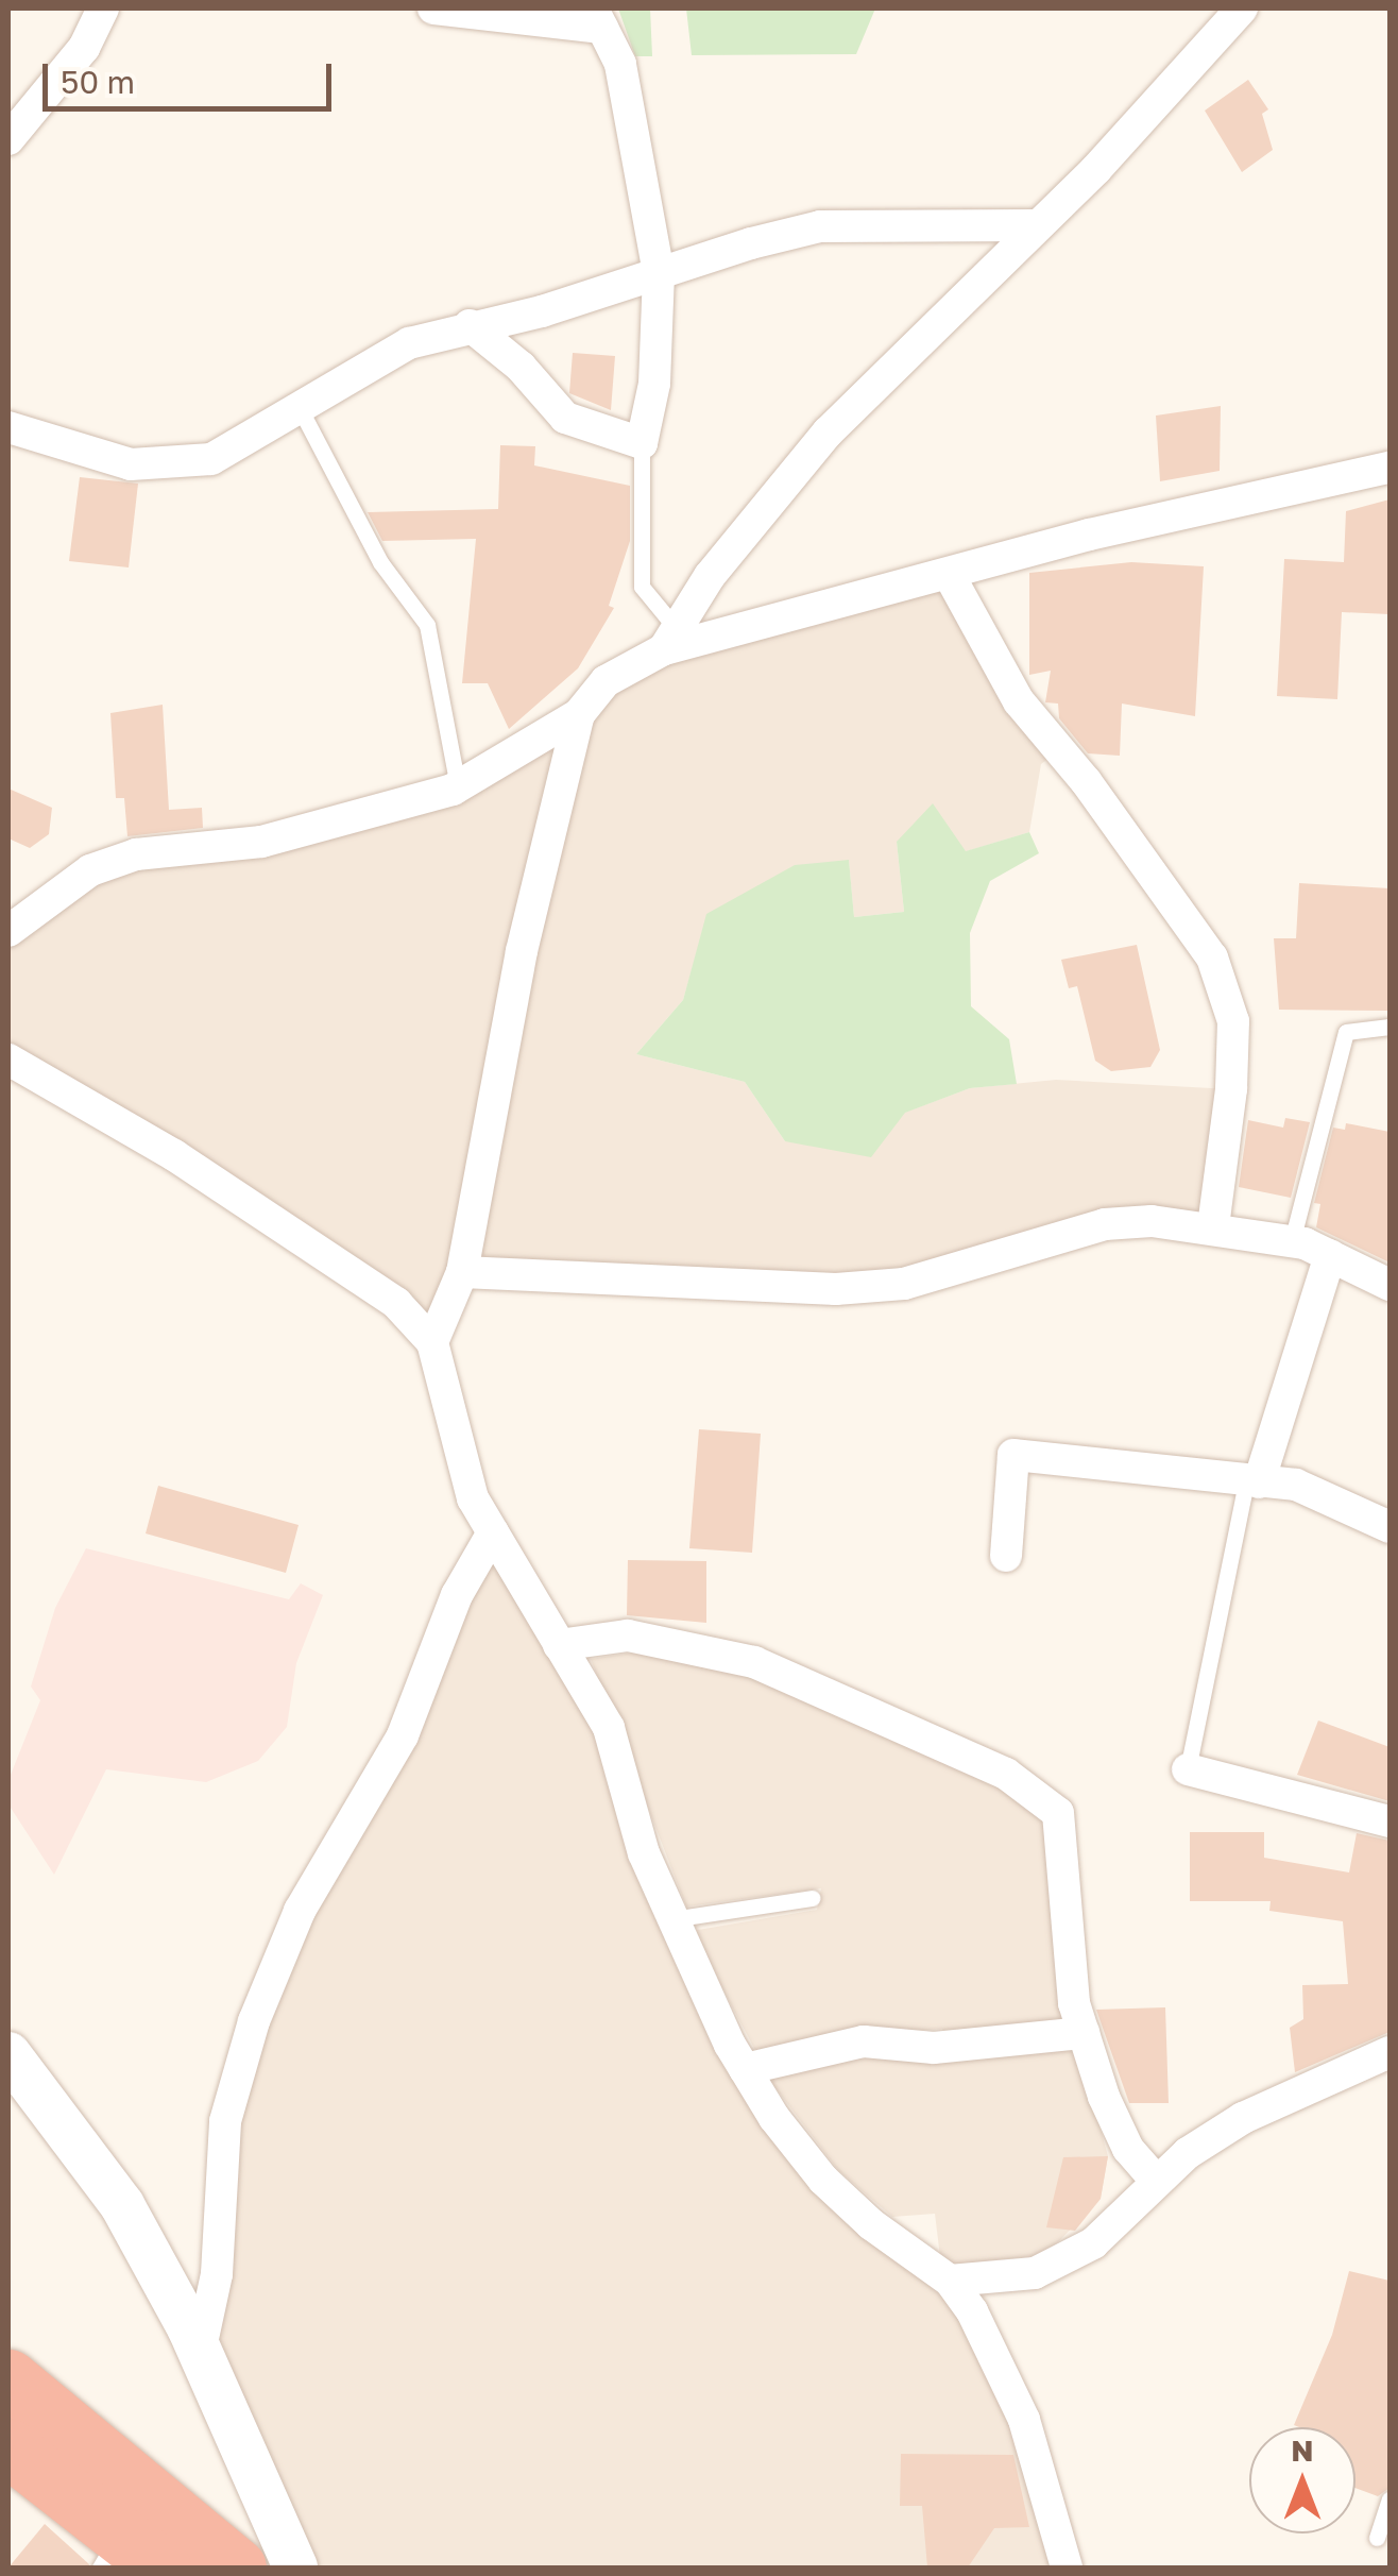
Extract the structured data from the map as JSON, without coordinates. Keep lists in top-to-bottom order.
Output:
{
  "scale_bar": "50 m",
  "north": "top"
}
